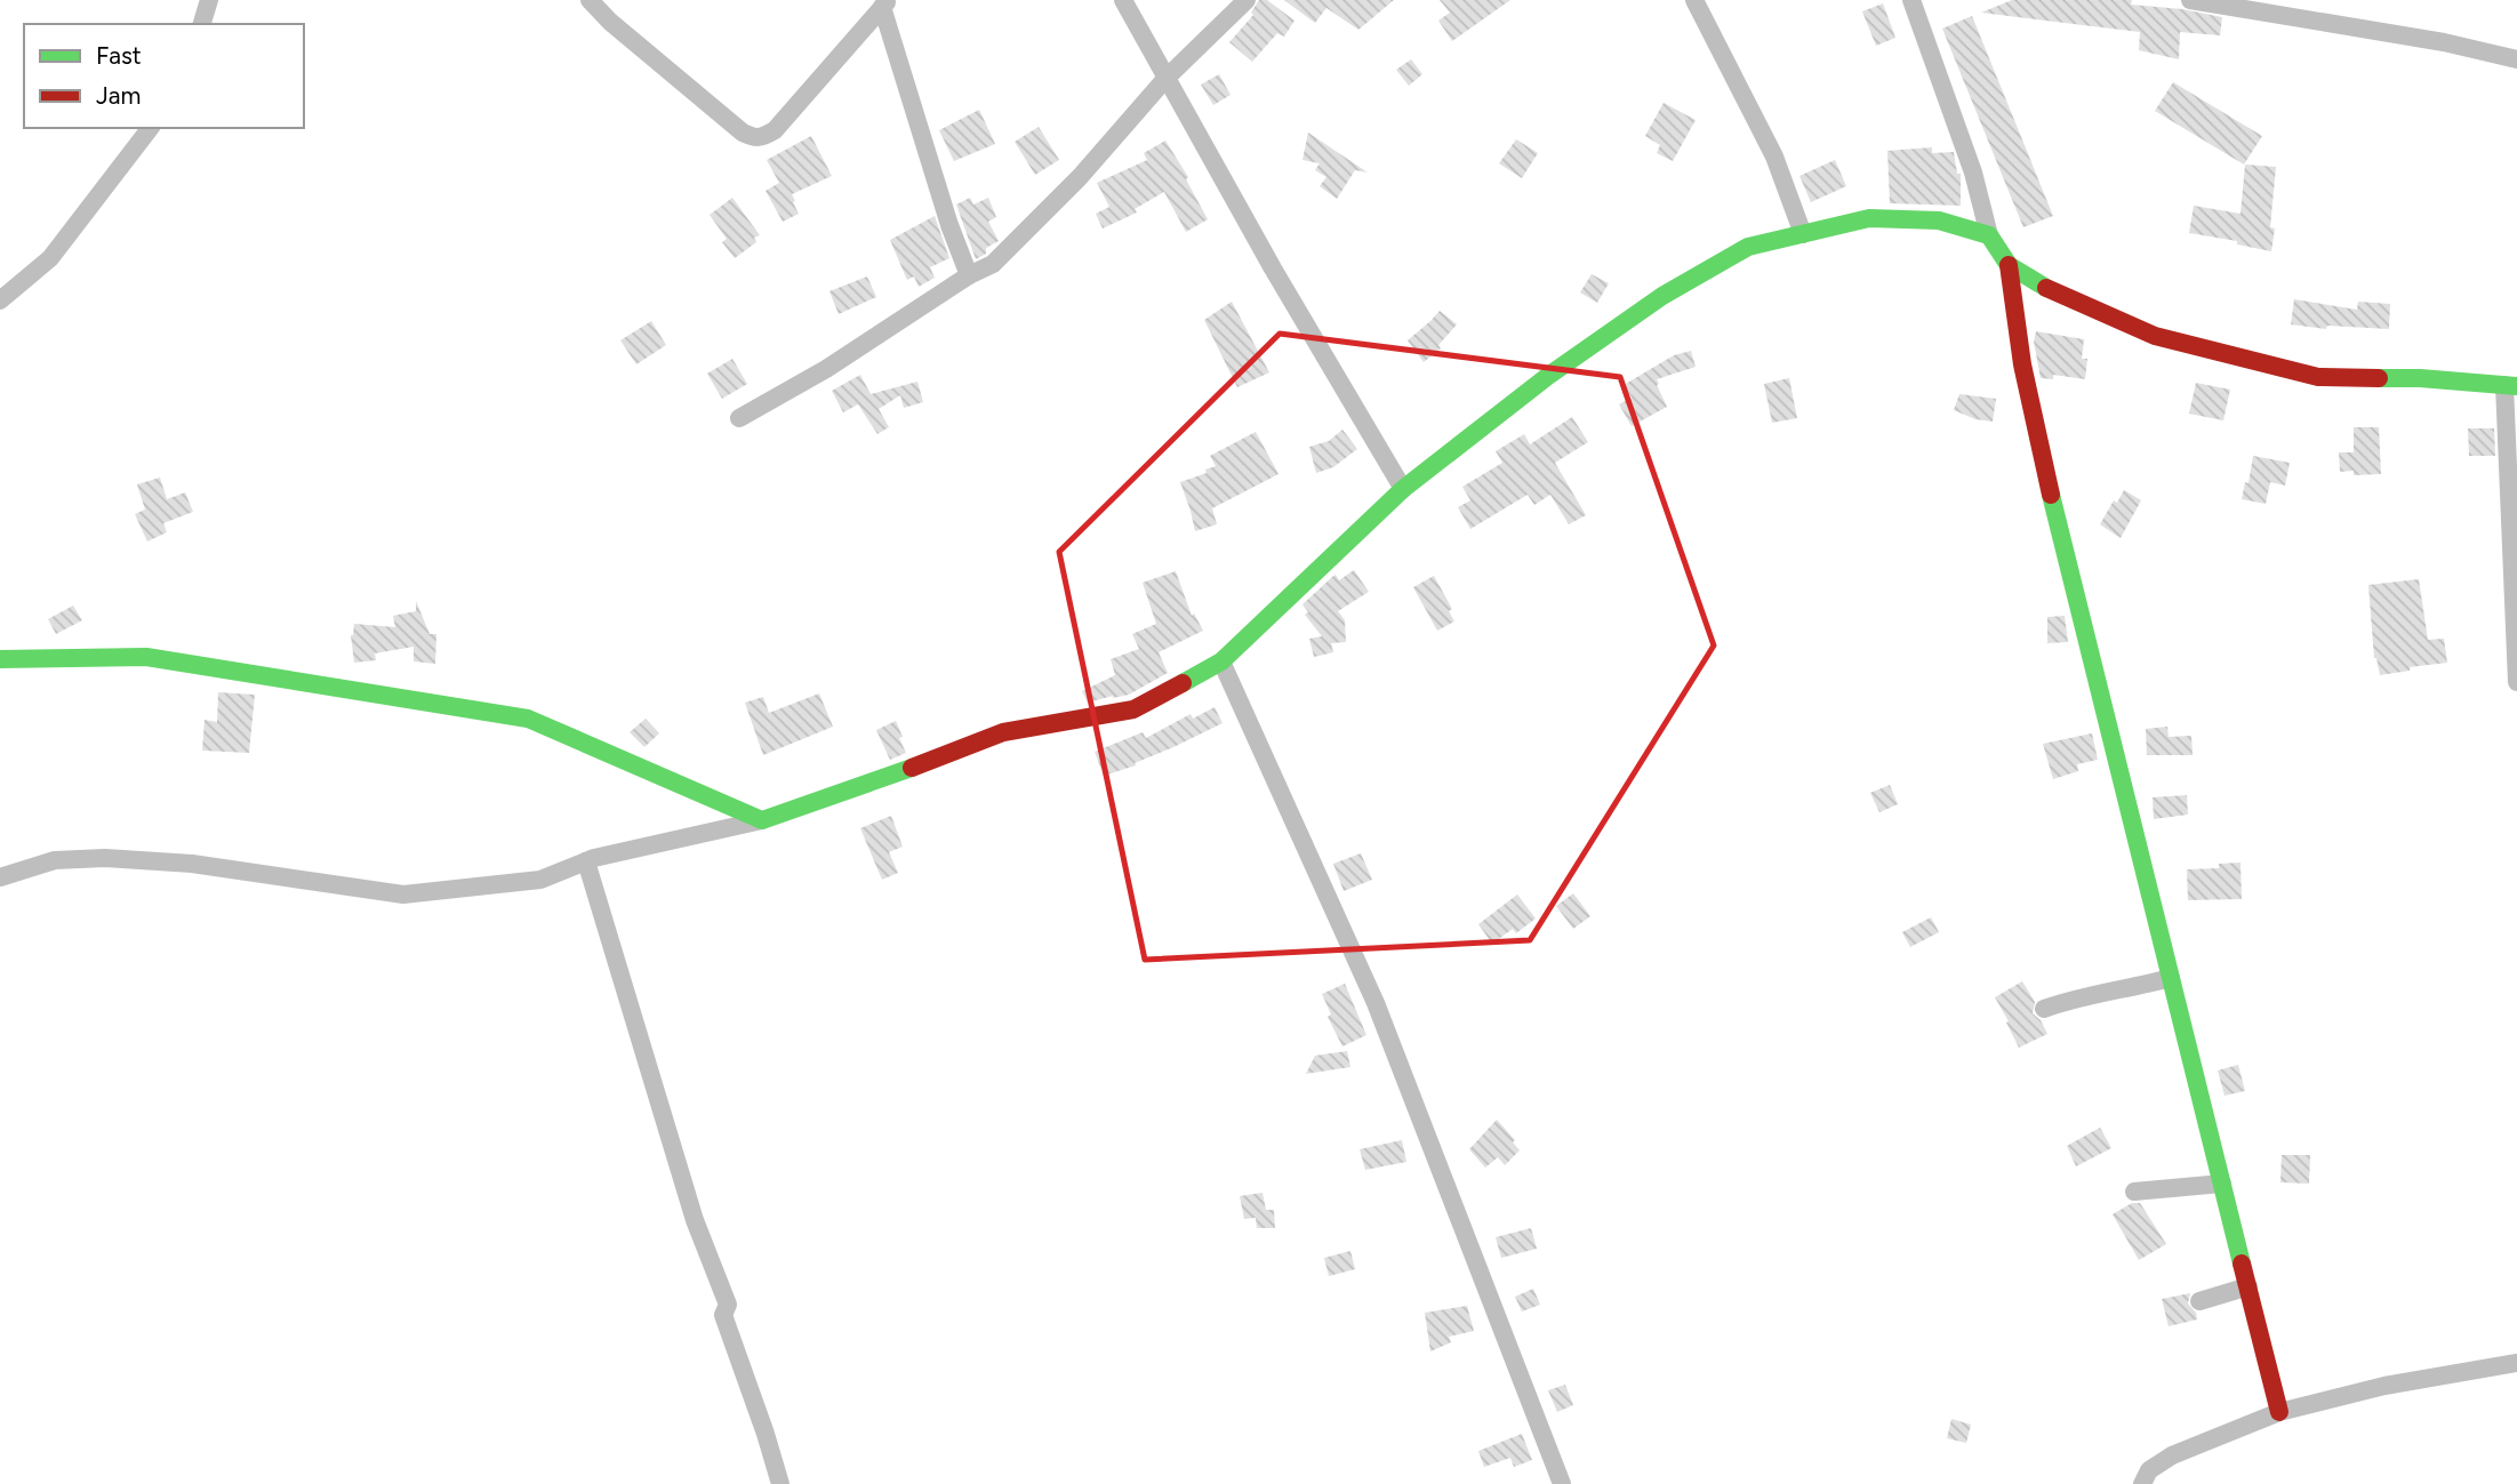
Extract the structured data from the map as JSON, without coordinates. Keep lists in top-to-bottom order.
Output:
{
  "legend": ["Fast", "Jam"]
}
